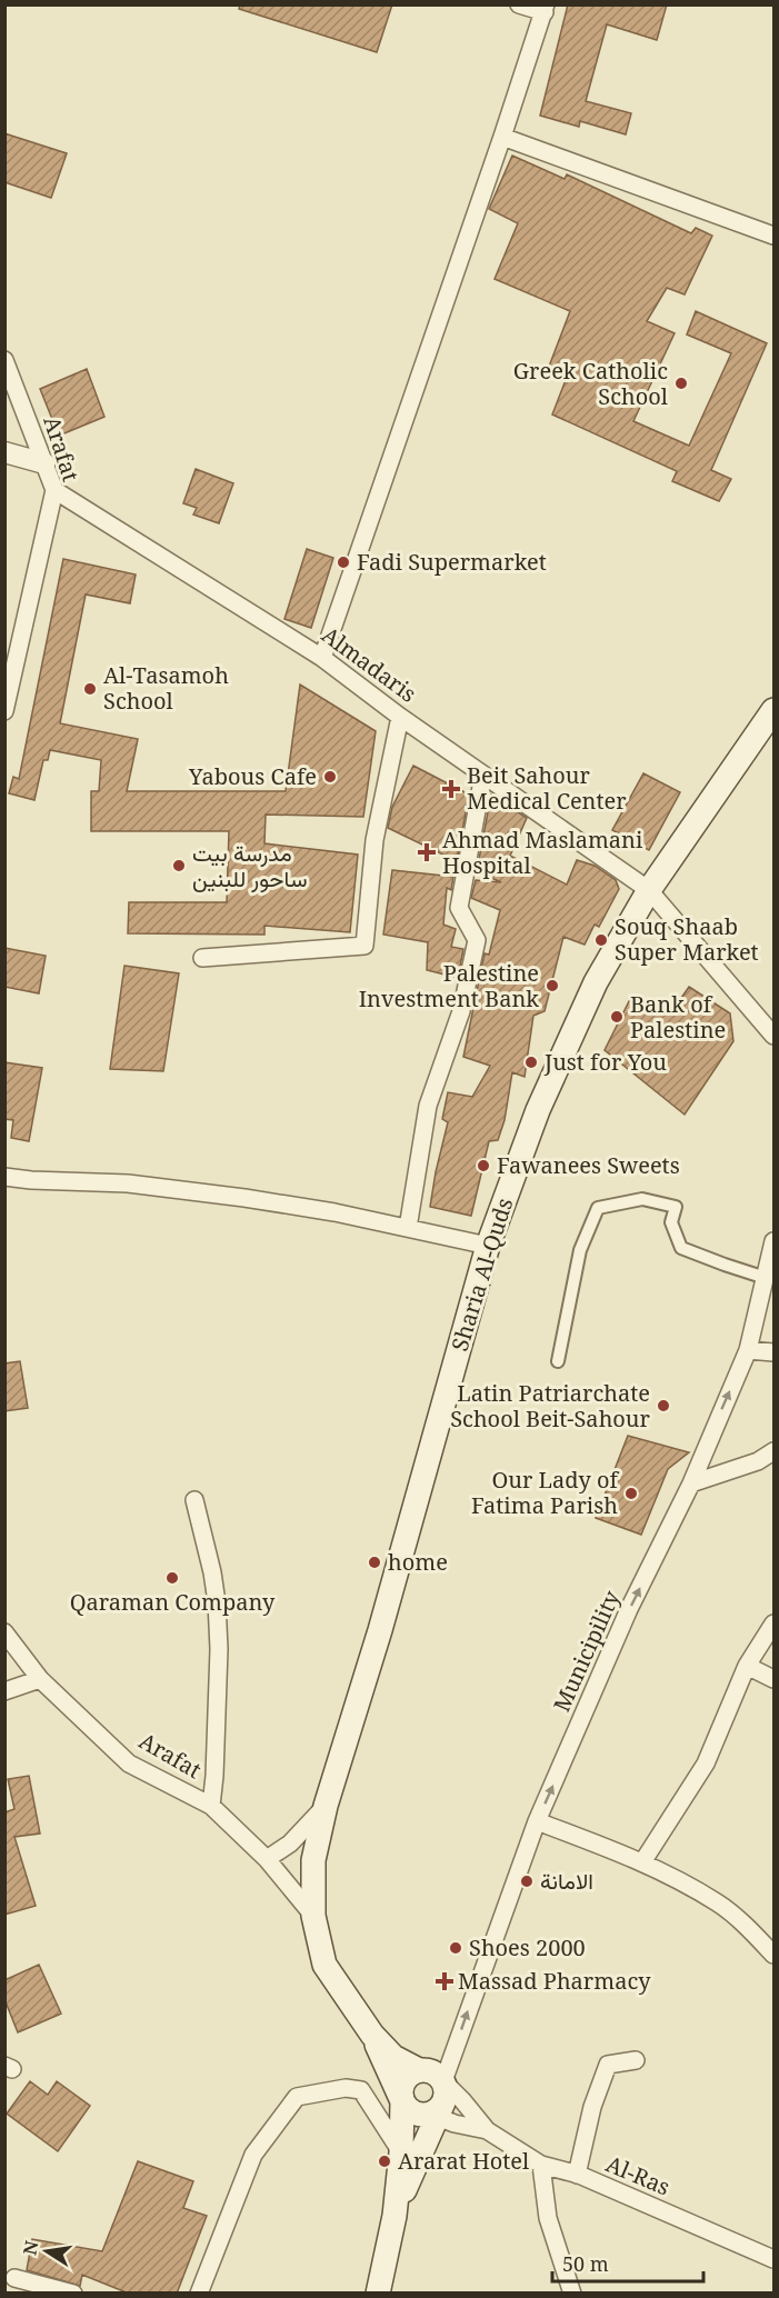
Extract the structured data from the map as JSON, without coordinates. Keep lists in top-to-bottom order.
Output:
{
  "streets": {
    "main road": ["Sharia Al-Quds"],
    "street": [
      "Arafat",
      "Almadaris",
      "Municipility",
      "Al-Ras"
    ]
  },
  "crossings": [
    ["Arafat", "Almadaris"],
    ["Arafat", "Sharia Al-Quds"],
    ["Almadaris", "Sharia Al-Quds"],
    ["Sharia Al-Quds", "Municipility"],
    ["Sharia Al-Quds", "Al-Ras"],
    ["Municipility", "Al-Ras"]
  ],
  "places": {
    "other": [
      "Greek Catholic School",
      "Fadi Supermarket",
      "Al-Tasamoh School",
      "Yabous Cafe",
      "مدرسة بيت ساحور للبنين",
      "Souq Shaab Super Market",
      "Palestine Investment Bank",
      "Bank of Palestine",
      "Just for You",
      "Fawanees Sweets",
      "Latin Patriarchate School Beit-Sahour",
      "Our Lady of Fatima Parish",
      "home",
      "Qaraman Company",
      "الامانة",
      "Shoes 2000",
      "Ararat Hotel"
    ],
    "health": ["Beit Sahour Medical Center", "Ahmad Maslamani Hospital", "Massad Pharmacy"]
  },
  "scale_bar": "50 m",
  "north": "left"
}
